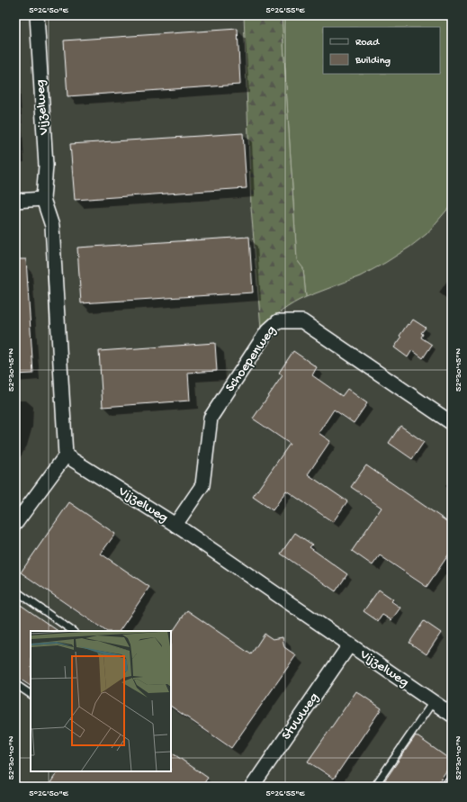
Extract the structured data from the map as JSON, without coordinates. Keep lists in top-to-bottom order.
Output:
{
  "streets": {
    "street": ["Vijzelweg", "Schoepenweg", "Stuwweg"]
  },
  "crossings": [
    ["Vijzelweg", "Schoepenweg"],
    ["Vijzelweg", "Stuwweg"]
  ],
  "legend": ["Road", "Building"],
  "coordinates": [
    "5°26'50\"E",
    "5°26'55\"E",
    "52°30'15\"N",
    "52°30'10\"N"
  ]
}
